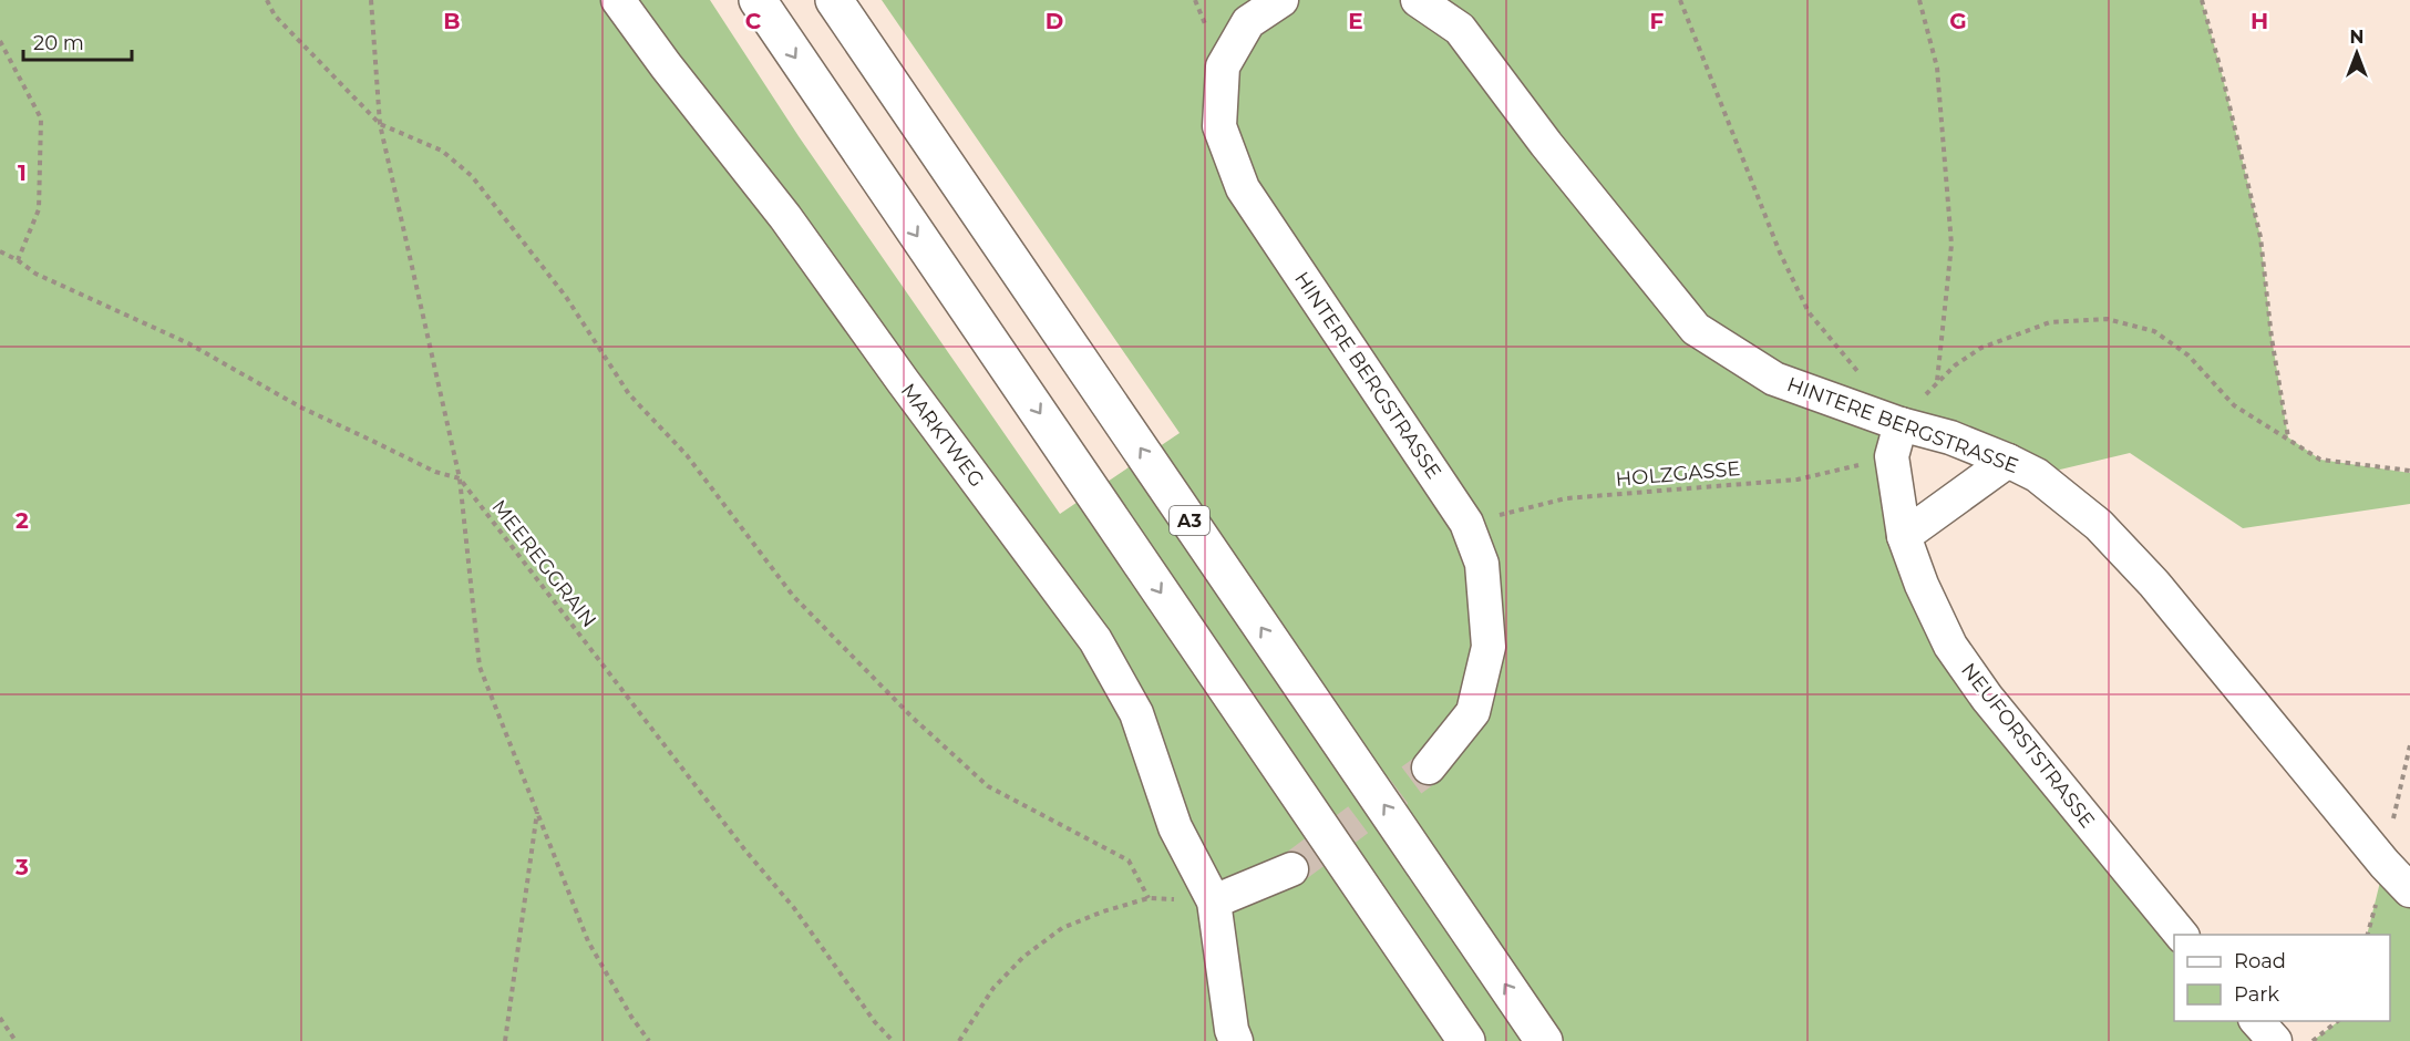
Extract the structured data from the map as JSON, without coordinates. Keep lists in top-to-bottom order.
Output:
{
  "streets": {
    "highway": ["A3"],
    "street": ["HINTERE BERGSTRASSE", "MARKTWEG", "NEUFORSTSTRASSE"],
    "path": ["HOLZGASSE", "MEEREGGRAIN"]
  },
  "crossings": [
    ["HINTERE BERGSTRASSE", "HOLZGASSE"],
    ["HINTERE BERGSTRASSE", "NEUFORSTSTRASSE"],
    ["HOLZGASSE", "NEUFORSTSTRASSE"]
  ],
  "legend": ["Road", "Park"],
  "scale_bar": "20 m",
  "north": "top",
  "grid": {
    "columns": [
      "B",
      "C",
      "D",
      "E",
      "F",
      "G",
      "H"
    ],
    "rows": ["1", "2", "3"]
  }
}
